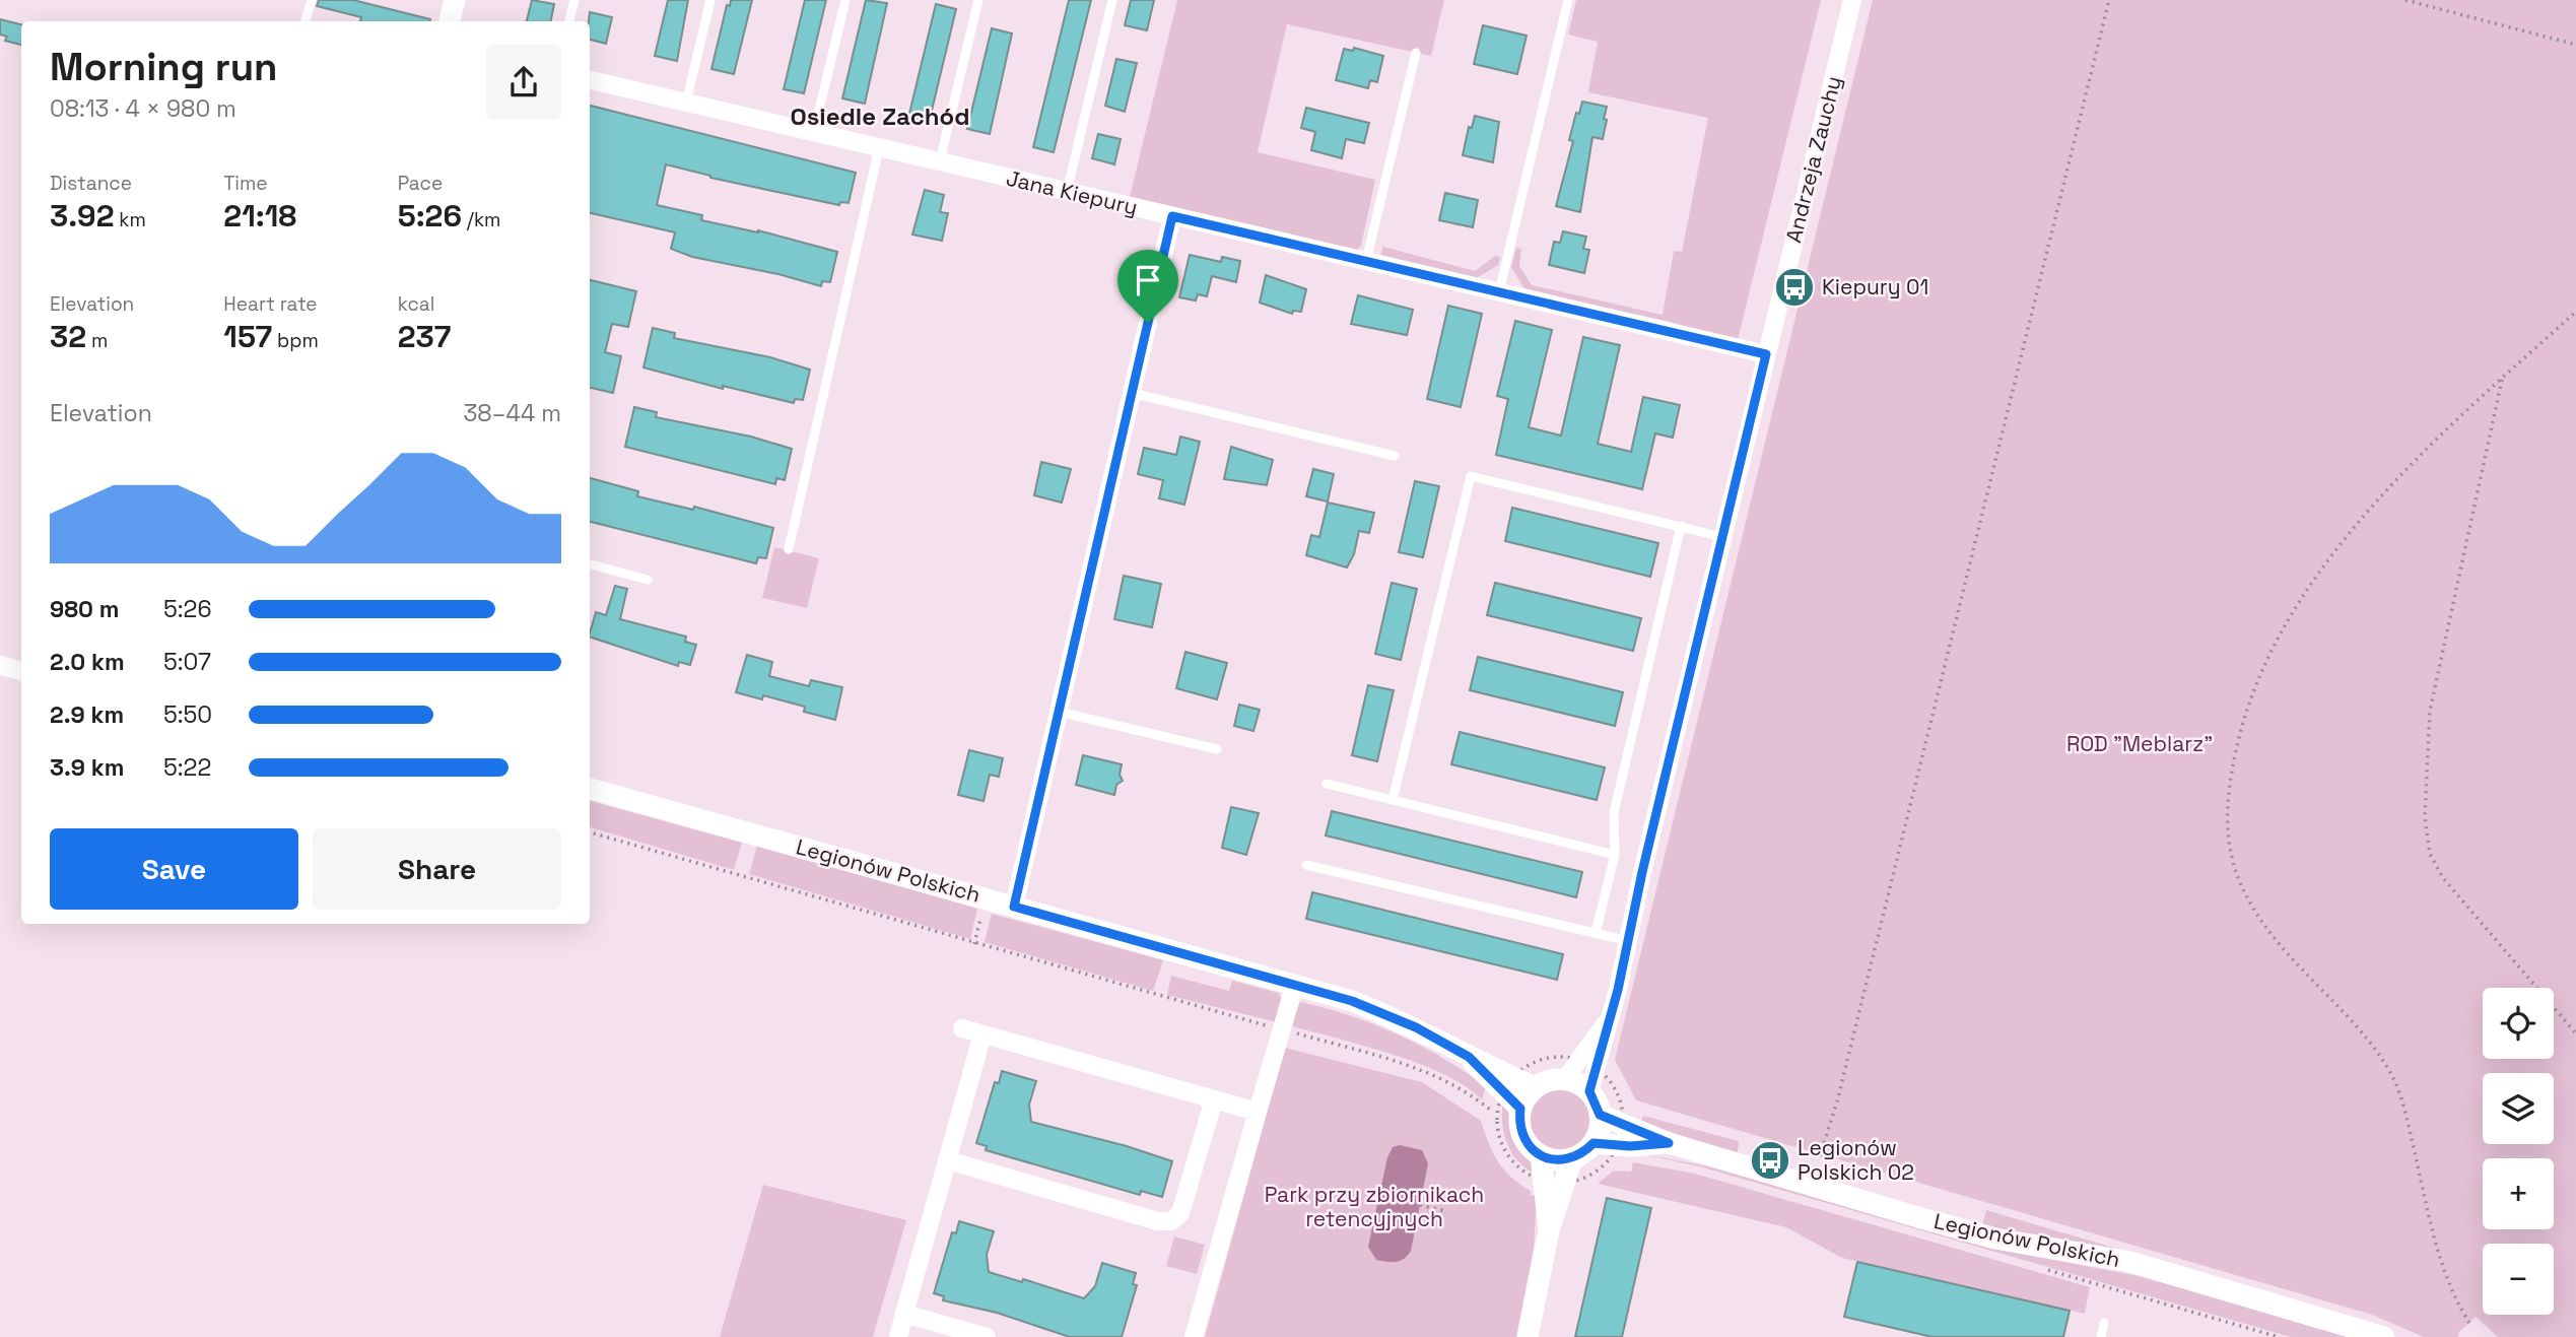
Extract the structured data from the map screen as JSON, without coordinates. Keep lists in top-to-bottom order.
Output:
{
  "streets": {
    "street": ["Andrzeja Zauchy", "Jana Kiepury", "Legionów Polskich"]
  },
  "crossings": [
    ["Andrzeja Zauchy", "Jana Kiepury"],
    ["Andrzeja Zauchy", "Legionów Polskich"]
  ],
  "districts": ["Osiedle Zachód"],
  "parks": ["ROD \"Meblarz\"", "Park przy zbiornikach retencyjnych"],
  "places": {
    "bus stop": ["Kiepury 01", "Legionów Polskich 02"]
  },
  "page": {
    "heading": ["Morning run", "08:13 · 4 × 980 m"],
    "stats": [
      ["Distance", "3.92 km"],
      ["Time", "21:18"],
      ["Pace", "5:26 /km"],
      ["Elevation", "32 m"],
      ["Heart rate", "157 bpm"],
      ["kcal", "237"]
    ],
    "chart": ["Elevation", "38–44 m"],
    "list": [
      {
        "name": "980 m",
        "note": "5:26"
      },
      {
        "name": "2.0 km",
        "note": "5:07"
      },
      {
        "name": "2.9 km",
        "note": "5:50"
      },
      {
        "name": "3.9 km",
        "note": "5:22"
      }
    ],
    "buttons": ["Save", "Share"],
    "map_buttons": ["+", "−"]
  }
}
